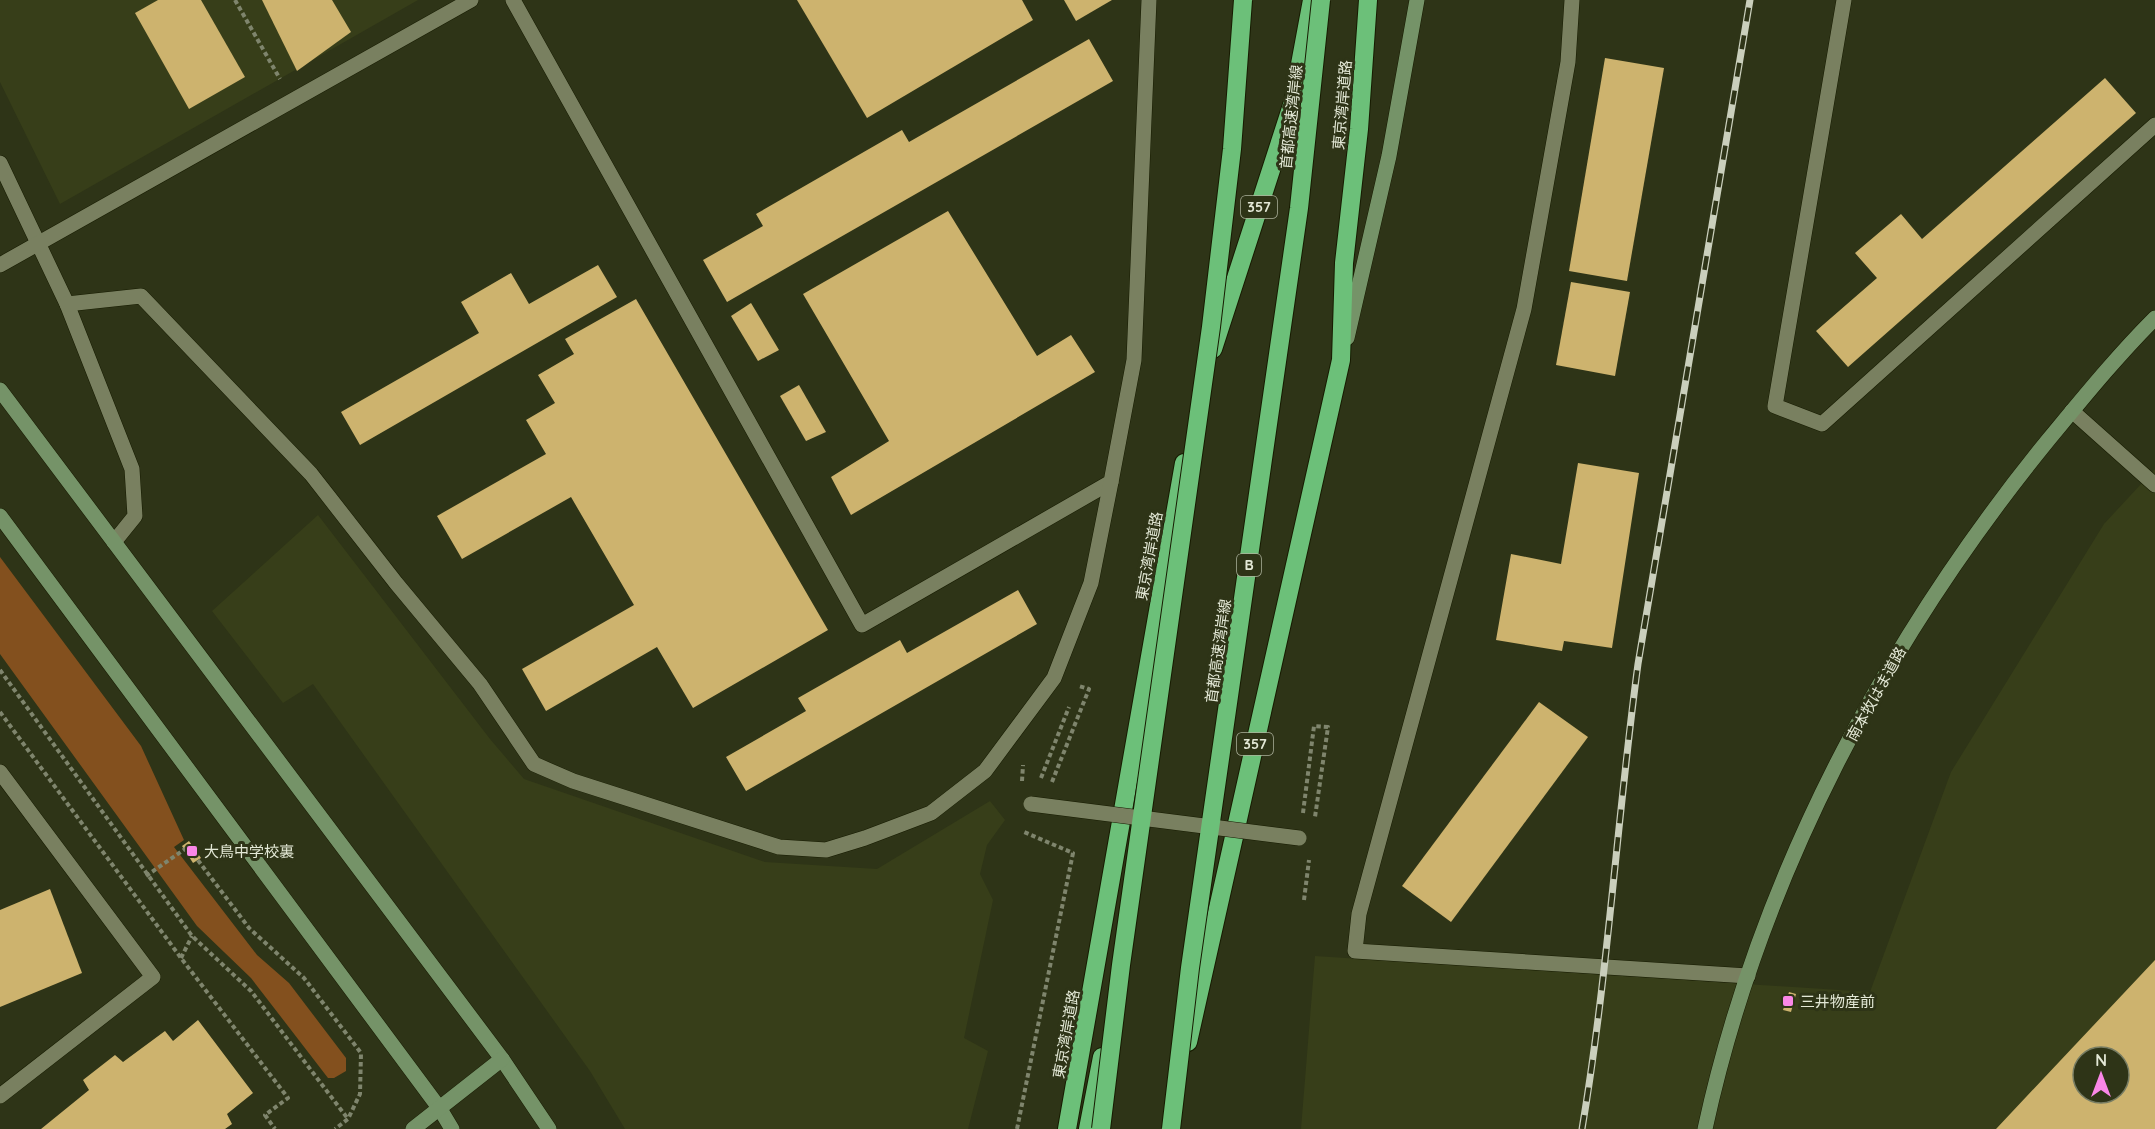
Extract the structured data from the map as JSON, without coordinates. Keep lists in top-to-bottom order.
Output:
{
  "streets": {
    "highway": [
      "東京湾岸道路",
      "首都高速湾岸線",
      "357",
      "B"
    ],
    "street": ["南本牧はま道路"]
  },
  "crossings": [
    ["東京湾岸道路", "首都高速湾岸線"]
  ],
  "places": {
    "transit": ["大鳥中学校裏", "三井物産前"]
  },
  "north": "top"
}
